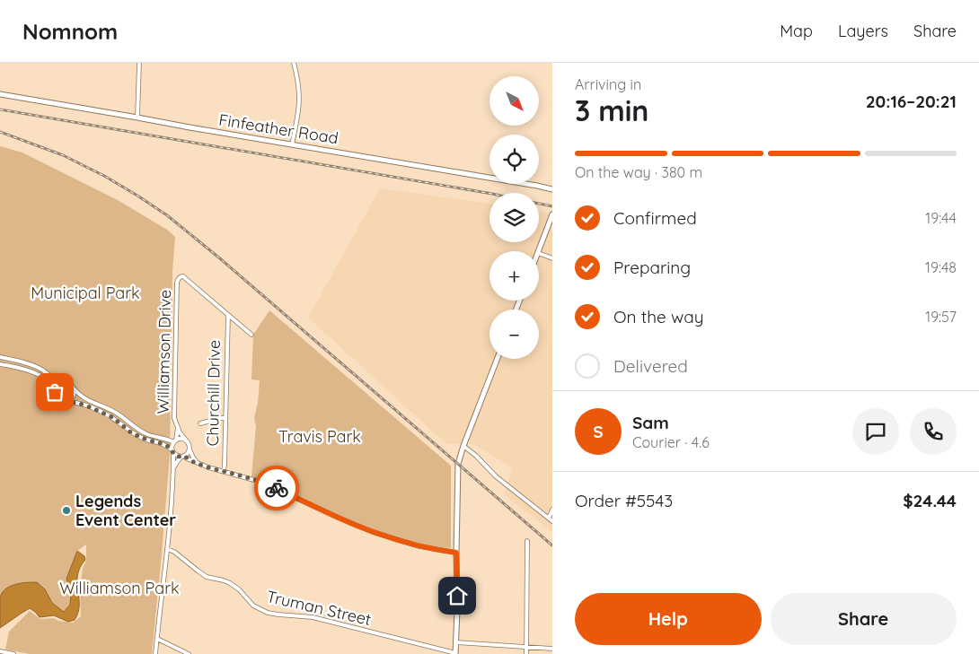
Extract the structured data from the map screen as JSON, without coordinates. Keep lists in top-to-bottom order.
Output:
{
  "streets": {
    "street": [
      "Finfeather Road",
      "Williamson Drive",
      "Churchill Drive",
      "Truman Street"
    ]
  },
  "crossings": [
    ["Williamson Drive", "Churchill Drive"]
  ],
  "parks": ["Municipal Park", "Travis Park", "Williamson Park"],
  "places": ["Legends Event Center"],
  "north": "bottom right",
  "page": {
    "header": "Nomnom",
    "nav": ["Map", "Layers", "Share"],
    "heading": ["3 min", "Arriving in", "20:16–20:21"],
    "panel": [
      "Sam",
      "Courier · 4.6",
      "Order #5543",
      "$24.44"
    ],
    "map_buttons": ["+", "−"],
    "bar": "On the way · 380 m",
    "list": [
      ["Confirmed", "19:44"],
      ["Preparing", "19:48"],
      ["On the way", "19:57"],
      "Delivered"
    ],
    "round": "S",
    "buttons": ["Help", "Share"]
  }
}
